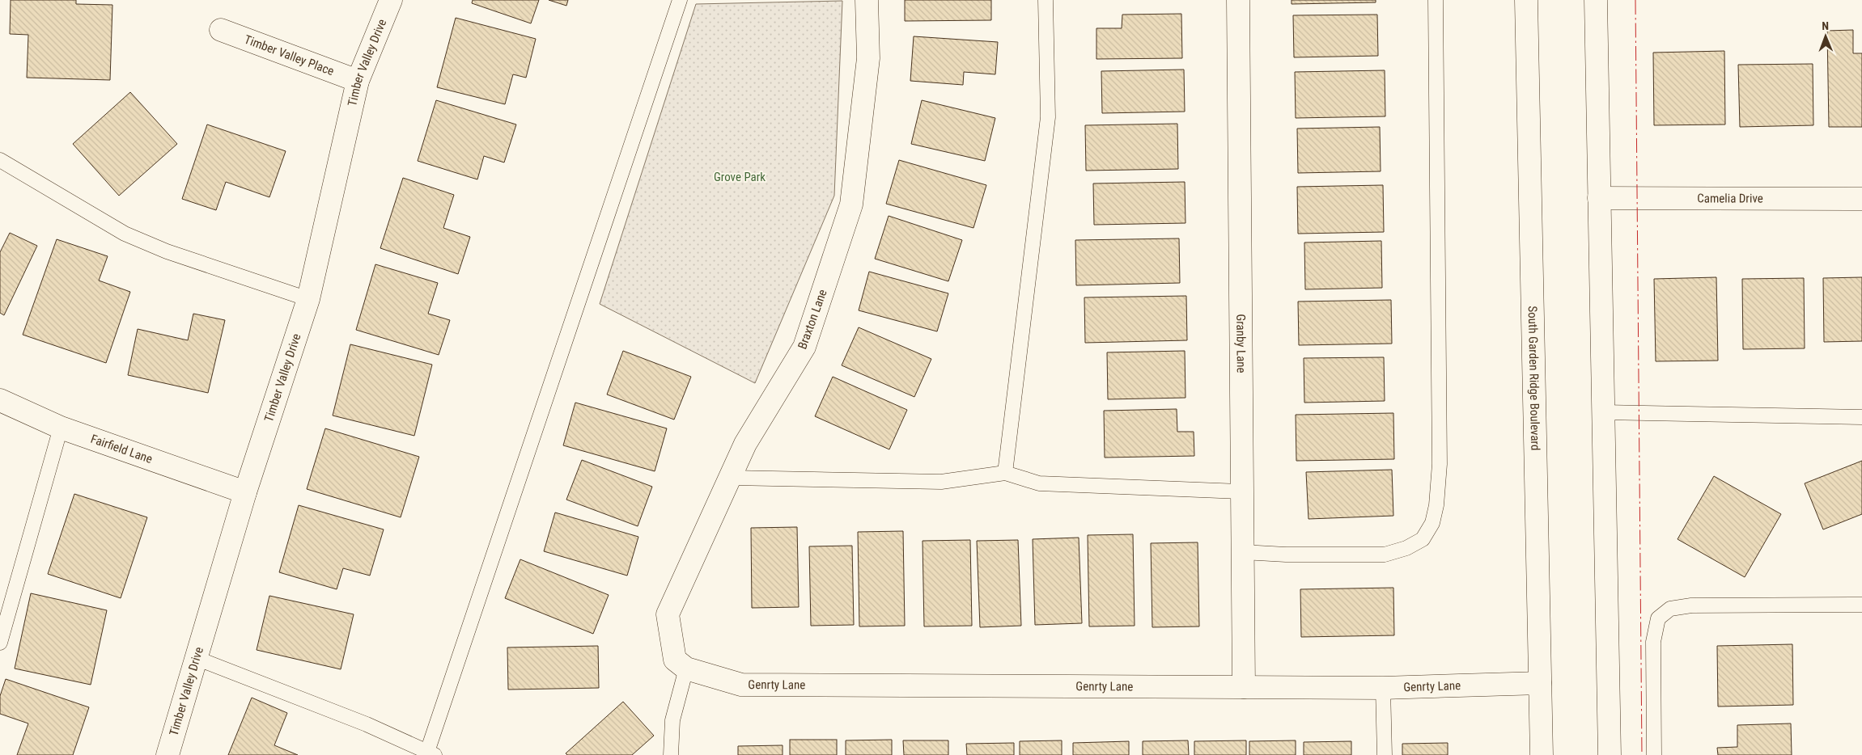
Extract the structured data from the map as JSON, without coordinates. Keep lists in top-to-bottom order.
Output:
{
  "streets": {
    "street": [
      "Timber Valley Place",
      "Timber Valley Drive",
      "Camelia Drive",
      "Braxton Lane",
      "Granby Lane",
      "South Garden Ridge Boulevard",
      "Fairfield Lane",
      "Genrty Lane"
    ]
  },
  "crossings": [
    ["Timber Valley Place", "Timber Valley Drive"],
    ["Timber Valley Drive", "Fairfield Lane"],
    ["Braxton Lane", "Genrty Lane"],
    ["Granby Lane", "Genrty Lane"],
    ["South Garden Ridge Boulevard", "Genrty Lane"]
  ],
  "parks": ["Grove Park"],
  "north": "top"
}
